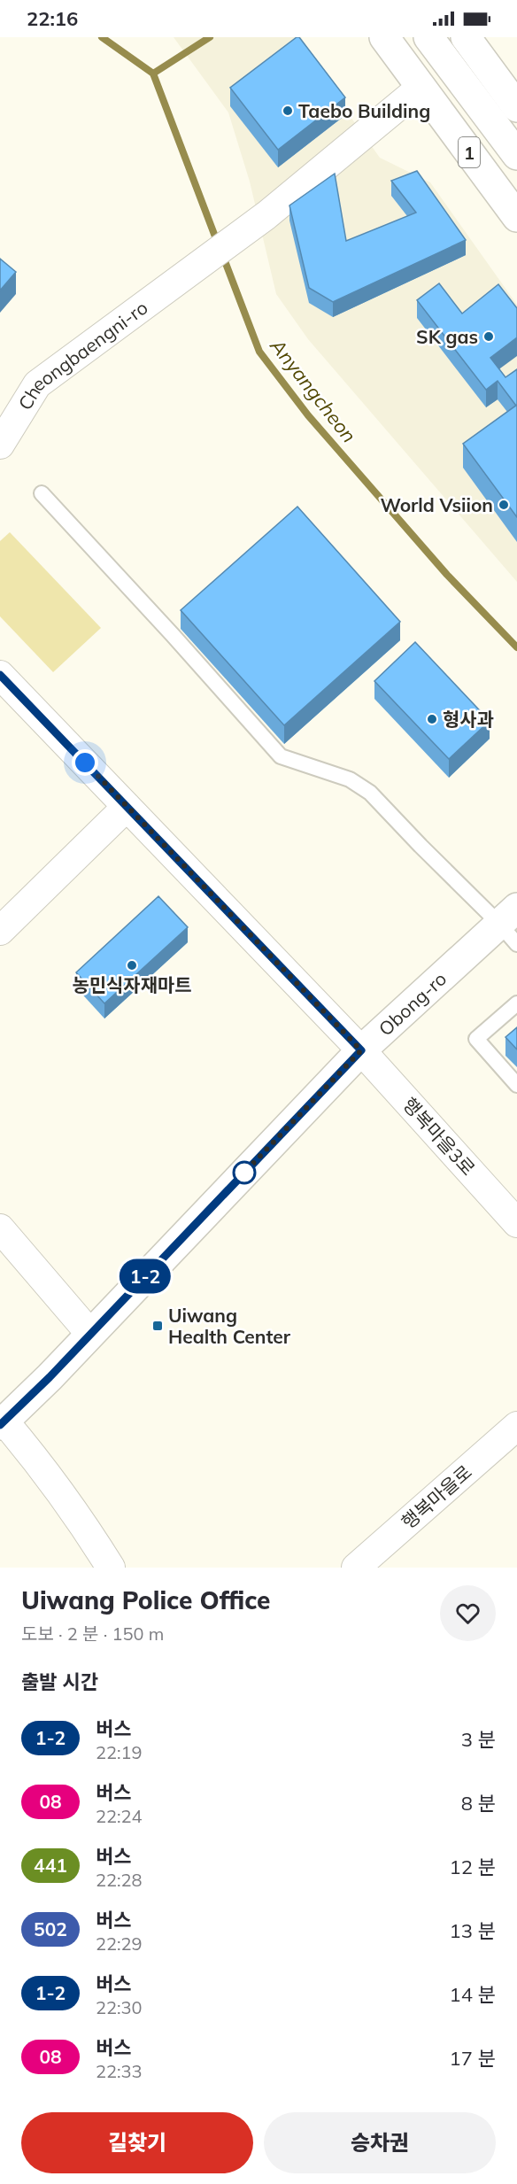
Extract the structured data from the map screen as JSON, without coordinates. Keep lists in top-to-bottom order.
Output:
{
  "streets": {
    "street": [
      "1",
      "Cheongbaengni-ro",
      "Obong-ro",
      "행복마을3로",
      "행복마을로"
    ]
  },
  "crossings": [
    ["1", "Cheongbaengni-ro"],
    ["Obong-ro", "행복마을3로"]
  ],
  "water": ["Anyangcheon"],
  "places": {
    "other": [
      "Taebo Building",
      "SK gas",
      "World Vsiion",
      "형사과",
      "농민식자재마트"
    ],
    "transit": ["Uiwang Health Center"]
  },
  "lines": ["bus line 1-2"],
  "page": {
    "status": "22:16",
    "on_map": "1-2",
    "heading": [
      ["Uiwang Police Office", "도보 · 2 분 · 150 m"],
      "출발 시간"
    ],
    "list": [
      {
        "mark": "1-2",
        "name": "버스",
        "note": "22:19",
        "value": "3 분"
      },
      {
        "mark": "08",
        "name": "버스",
        "note": "22:24",
        "value": "8 분"
      },
      {
        "mark": "441",
        "name": "버스",
        "note": "22:28",
        "value": "12 분"
      },
      {
        "mark": "502",
        "name": "버스",
        "note": "22:29",
        "value": "13 분"
      },
      {
        "mark": "1-2",
        "name": "버스",
        "note": "22:30",
        "value": "14 분"
      },
      {
        "mark": "08",
        "name": "버스",
        "note": "22:33",
        "value": "17 분"
      }
    ],
    "buttons": ["길찾기", "승차권"]
  }
}
